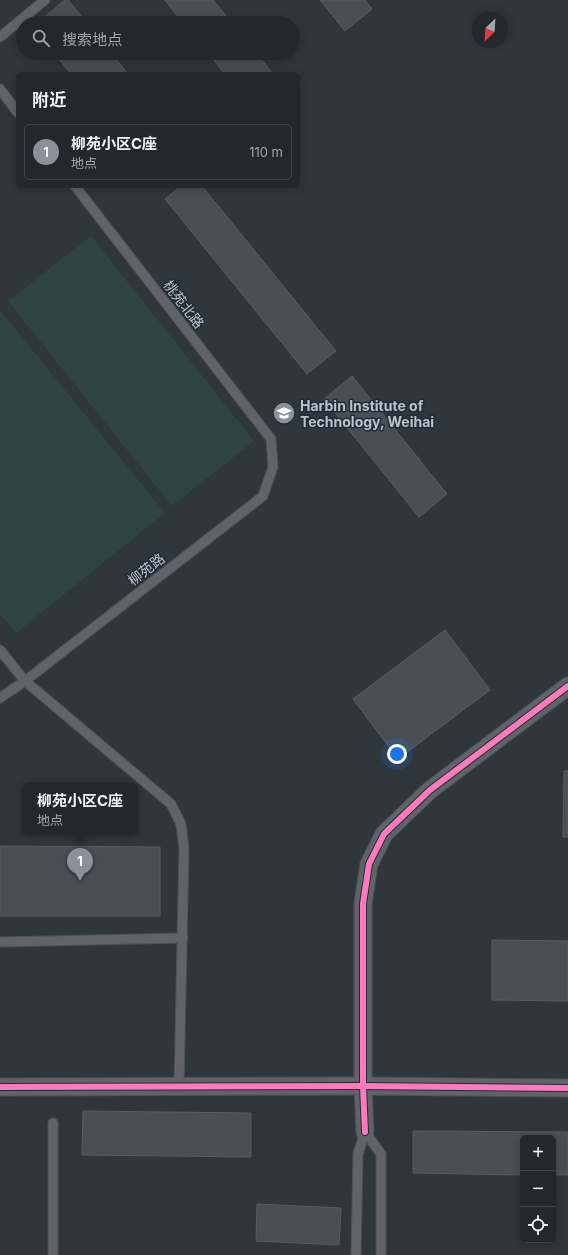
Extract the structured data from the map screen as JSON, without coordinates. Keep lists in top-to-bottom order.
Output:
{
  "streets": {
    "lane": ["桃苑北路", "柳苑路"]
  },
  "crossings": [
    ["桃苑北路", "柳苑路"]
  ],
  "places": {
    "school or university": ["Harbin Institute of Technology, Weihai"]
  },
  "north": "bottom left",
  "page": {
    "search": "搜索地点",
    "heading": "附近",
    "list": [
      {
        "mark": "1",
        "name": "柳苑小区C座",
        "note": "地点",
        "value": "110 m"
      }
    ],
    "popup": ["柳苑小区C座", "地点"],
    "pins": "1",
    "map_buttons": ["+", "−"]
  }
}
